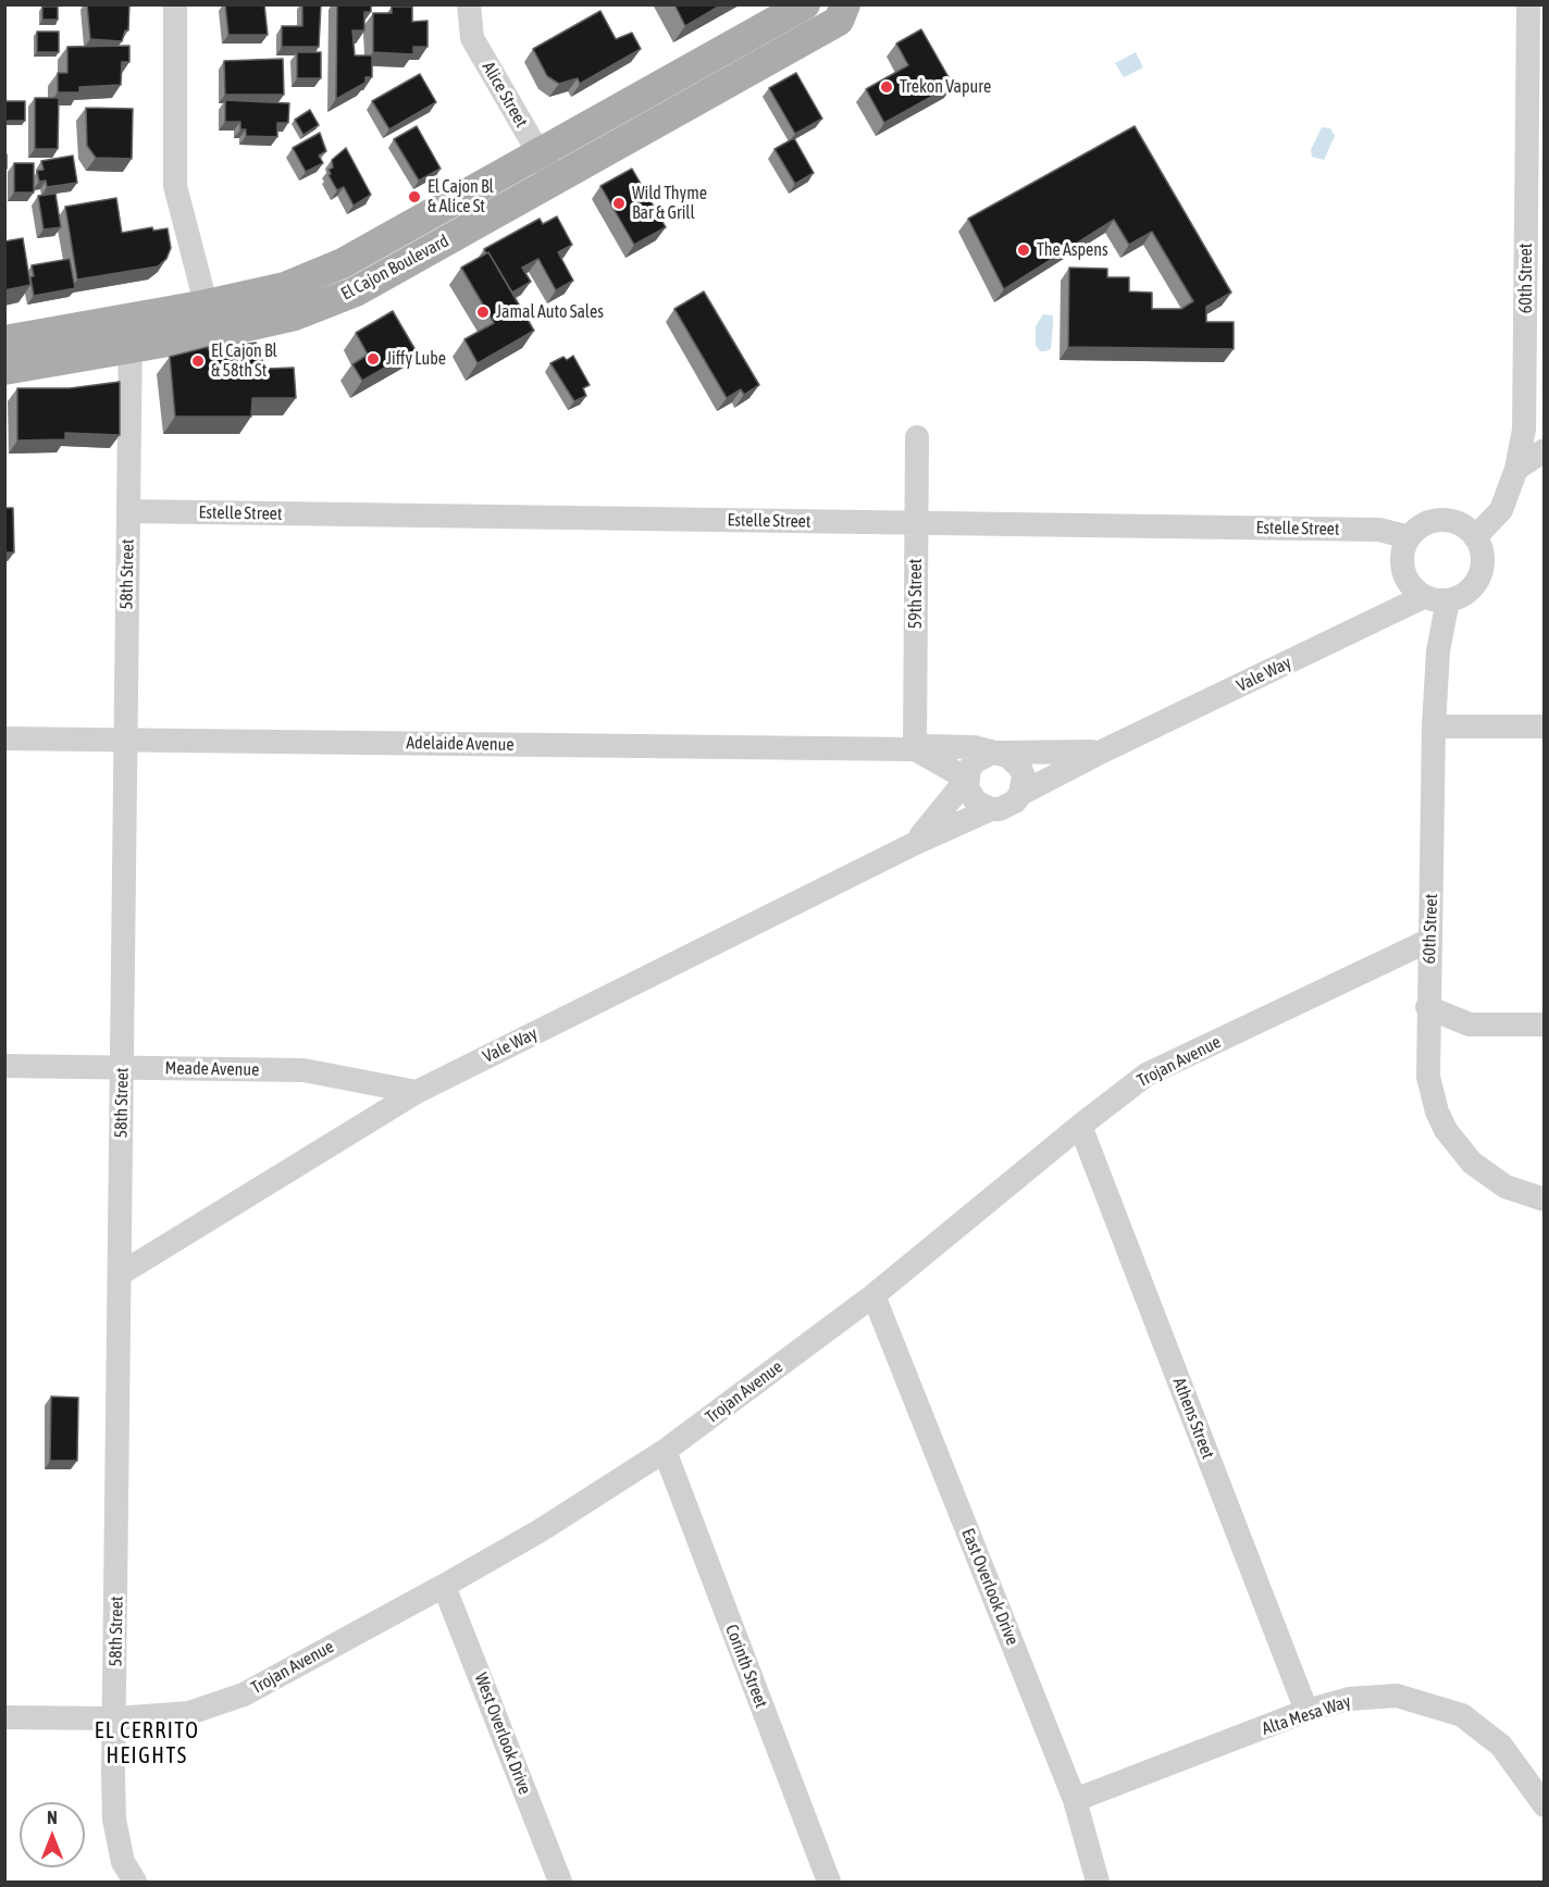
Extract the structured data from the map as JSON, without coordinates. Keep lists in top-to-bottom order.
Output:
{
  "streets": {
    "main road": ["El Cajon Boulevard"],
    "street": [
      "Alice Street",
      "60th Street",
      "Estelle Street",
      "58th Street",
      "59th Street",
      "Vale Way",
      "Adelaide Avenue",
      "Trojan Avenue",
      "Meade Avenue",
      "Athens Street",
      "East Overlook Drive",
      "Corinth Street",
      "Alta Mesa Way",
      "West Overlook Drive"
    ]
  },
  "crossings": [
    ["Alice Street", "El Cajon Boulevard"],
    ["El Cajon Boulevard", "58th Street"],
    ["60th Street", "Estelle Street"],
    ["60th Street", "Vale Way"],
    ["60th Street", "Trojan Avenue"],
    ["Estelle Street", "58th Street"],
    ["Estelle Street", "59th Street"],
    ["Estelle Street", "Vale Way"],
    ["58th Street", "Vale Way"],
    ["58th Street", "Adelaide Avenue"],
    ["58th Street", "Trojan Avenue"],
    ["58th Street", "Meade Avenue"],
    ["59th Street", "Adelaide Avenue"],
    ["Vale Way", "Adelaide Avenue"],
    ["Vale Way", "Meade Avenue"],
    ["Trojan Avenue", "Athens Street"],
    ["Trojan Avenue", "East Overlook Drive"],
    ["Trojan Avenue", "Corinth Street"],
    ["Trojan Avenue", "West Overlook Drive"],
    ["Athens Street", "Alta Mesa Way"],
    ["East Overlook Drive", "Alta Mesa Way"]
  ],
  "districts": ["EL CERRITO HEIGHTS"],
  "places": [
    "Trekon Vapure",
    "El Cajon Bl & Alice St",
    "Wild Thyme Bar & Grill",
    "The Aspens",
    "Jamal Auto Sales",
    "Jiffy Lube",
    "El Cajon Bl & 58th St"
  ],
  "north": "top"
}
